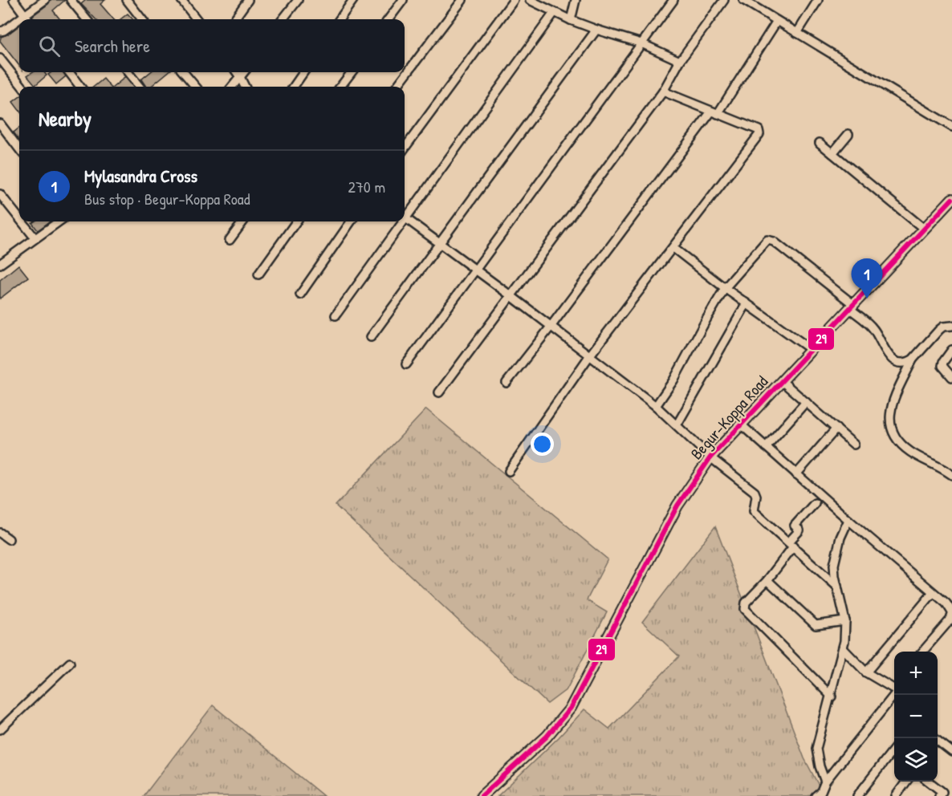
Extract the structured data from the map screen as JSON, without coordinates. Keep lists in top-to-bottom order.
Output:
{
  "streets": {
    "main road": ["Begur-Koppa Road"]
  },
  "lines": ["transit line 29"],
  "page": {
    "search": "Search here",
    "heading": "Nearby",
    "list": [
      {
        "mark": "1",
        "name": "Mylasandra Cross",
        "note": "Bus stop · Begur-Koppa Road",
        "value": "270 m"
      }
    ],
    "pins": "1",
    "map_buttons": ["+", "−"]
  }
}
